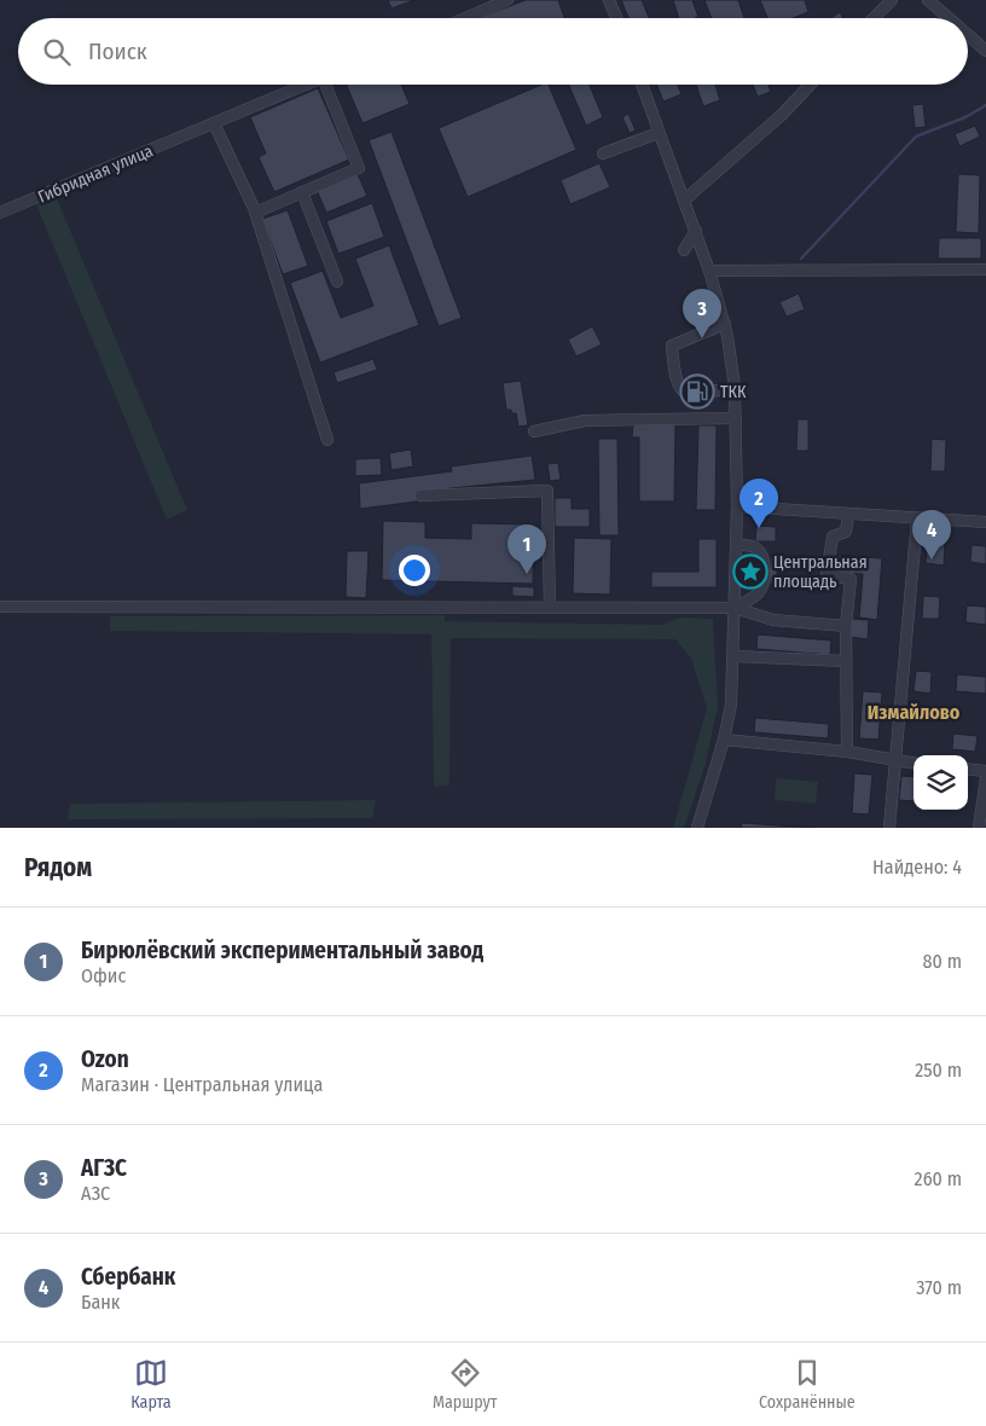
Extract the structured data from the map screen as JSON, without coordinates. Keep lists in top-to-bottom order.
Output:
{
  "streets": {
    "street": ["Гибридная улица"]
  },
  "districts": ["Измайлово"],
  "places": {
    "fuel station": ["ТКК"],
    "place": ["Центральная площадь"]
  },
  "page": {
    "search": "Поиск",
    "pins": [
      "3",
      "2",
      "4",
      "1"
    ],
    "heading": ["Рядом", "Найдено: 4"],
    "list": [
      {
        "mark": "1",
        "name": "Бирюлёвский экспериментальный завод",
        "note": "Офис",
        "value": "80 m"
      },
      {
        "mark": "2",
        "name": "Ozon",
        "note": "Магазин · Центральная улица",
        "value": "250 m"
      },
      {
        "mark": "3",
        "name": "АГЗС",
        "note": "АЗС",
        "value": "260 m"
      },
      {
        "mark": "4",
        "name": "Сбербанк",
        "note": "Банк",
        "value": "370 m"
      }
    ],
    "nav": ["Карта", "Маршрут", "Сохранённые"]
  }
}
